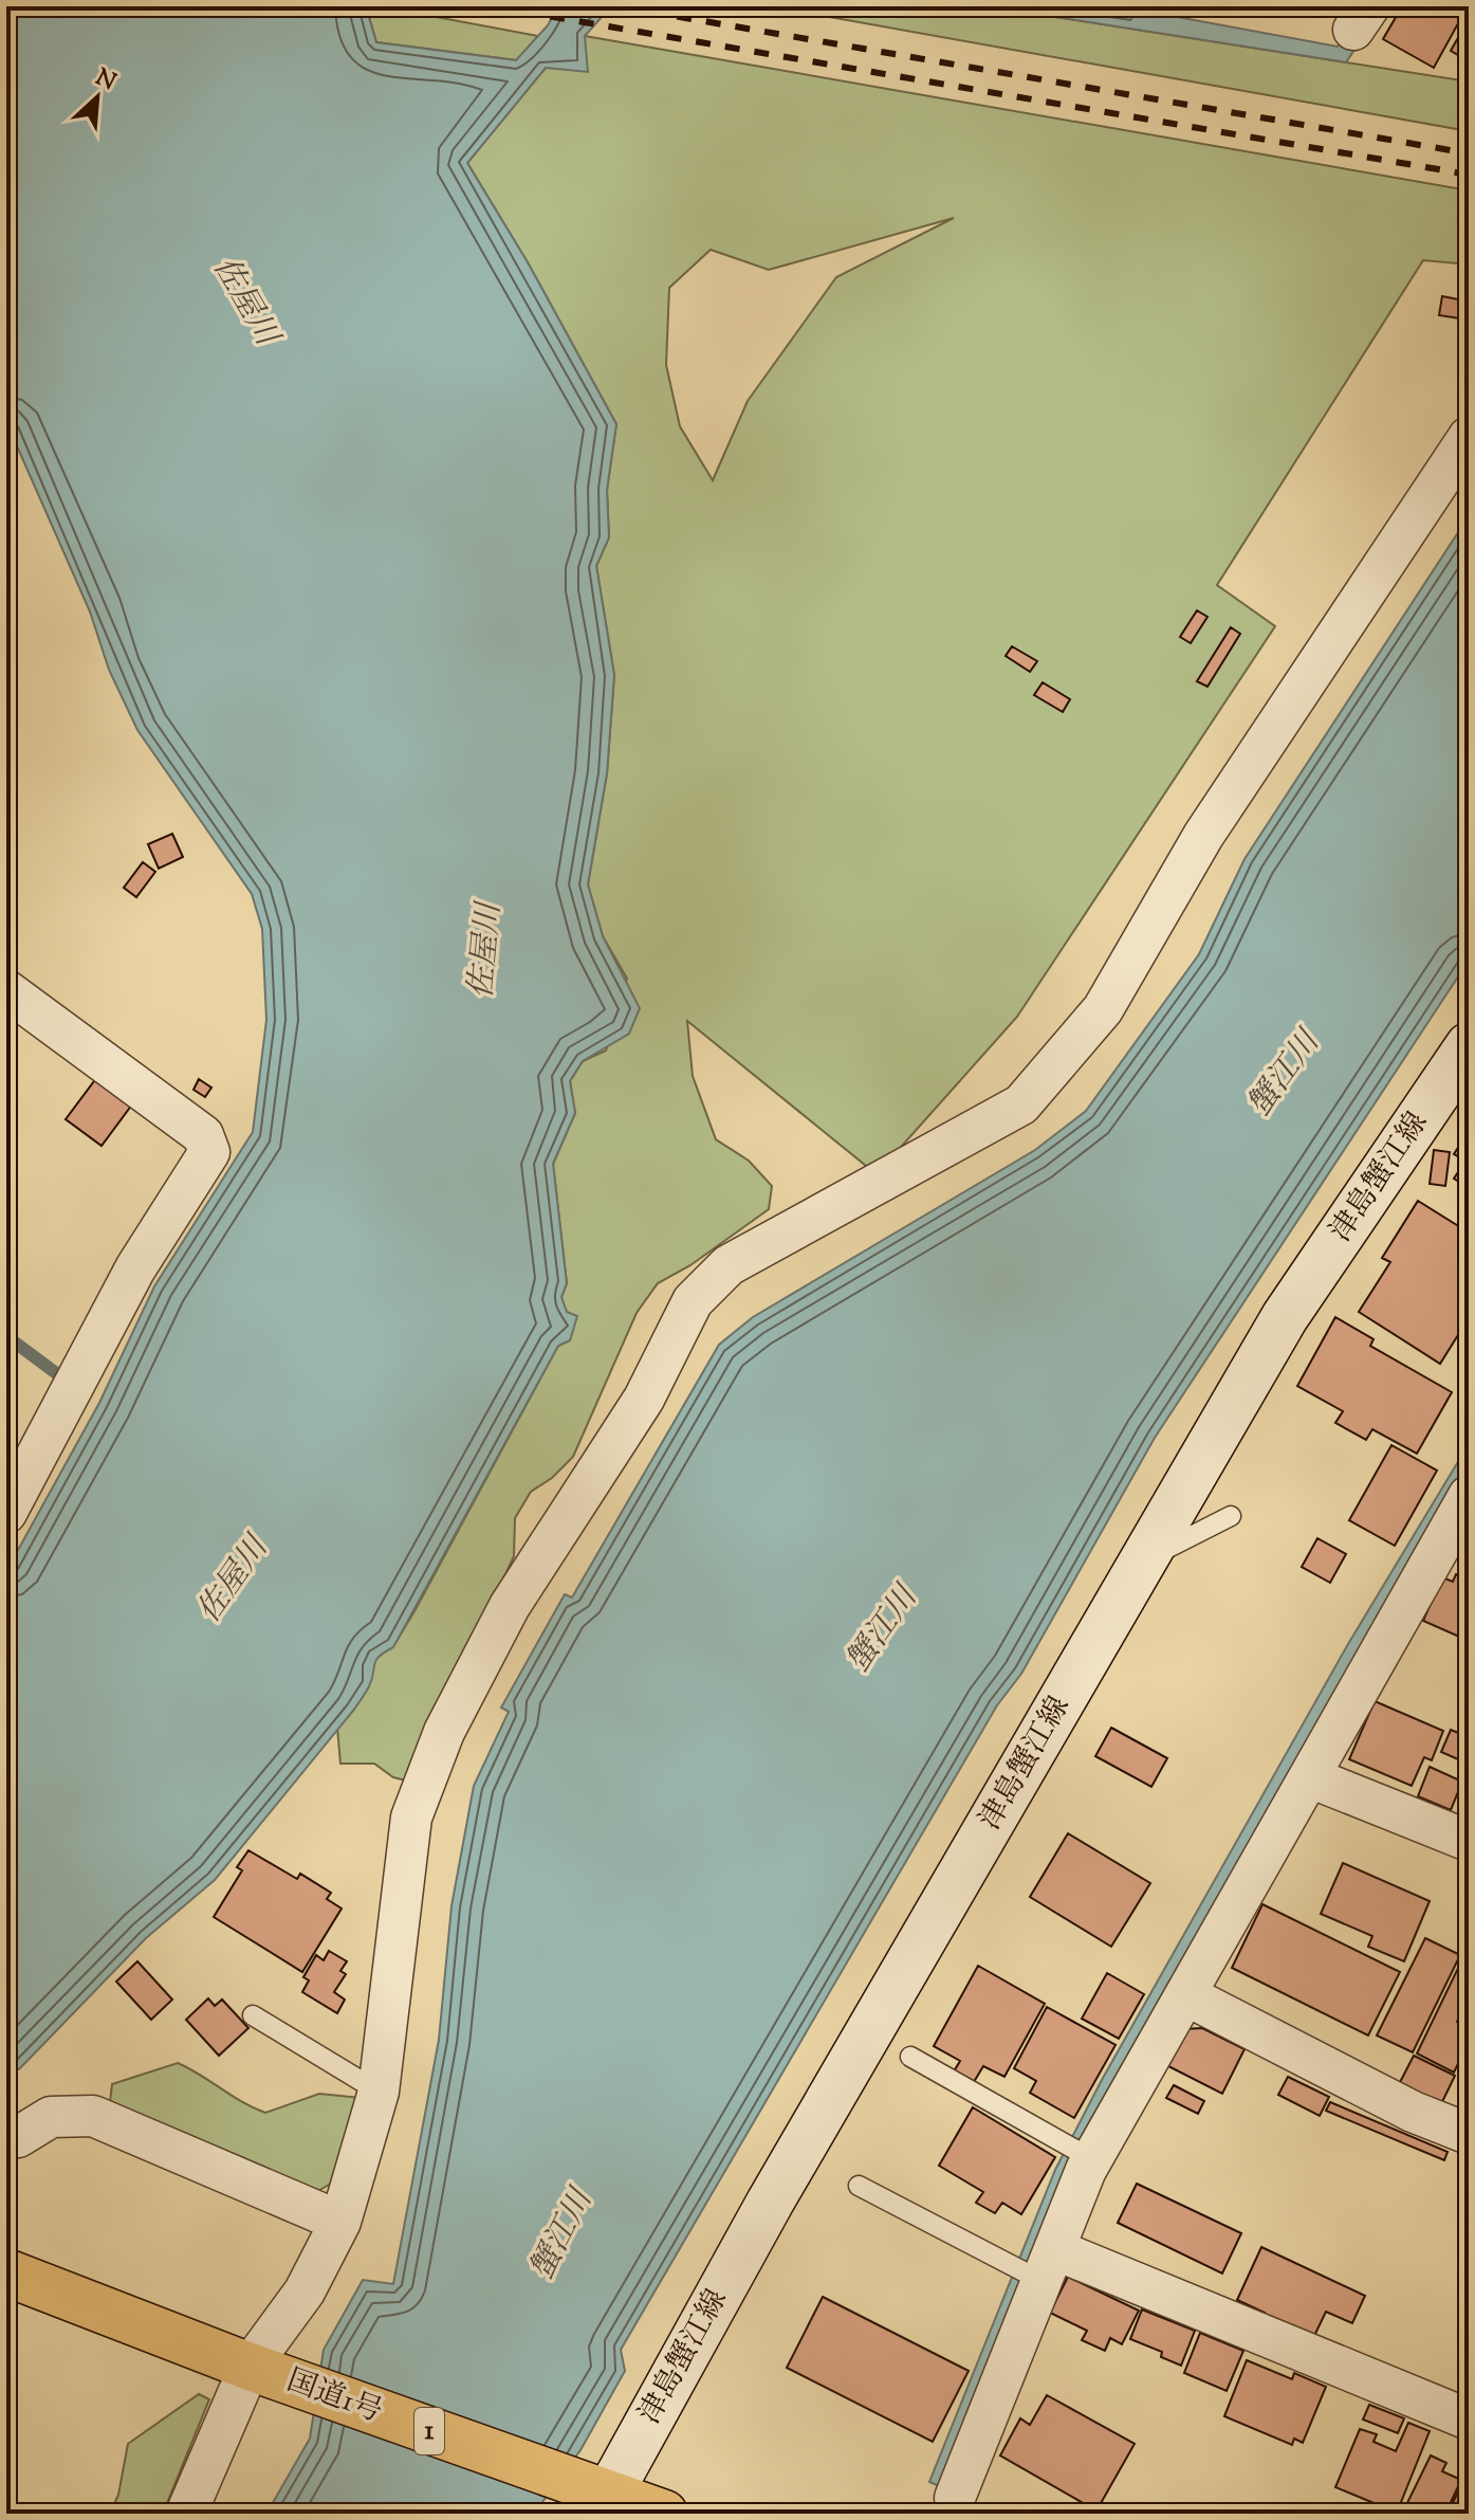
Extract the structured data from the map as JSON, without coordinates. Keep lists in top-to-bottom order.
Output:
{
  "streets": {
    "highway": ["国道1号", "1"],
    "main road": ["津島蟹江線"]
  },
  "crossings": [
    ["津島蟹江線", "国道1号"]
  ],
  "water": ["佐屋川", "蟹江川"],
  "north": "top right"
}
